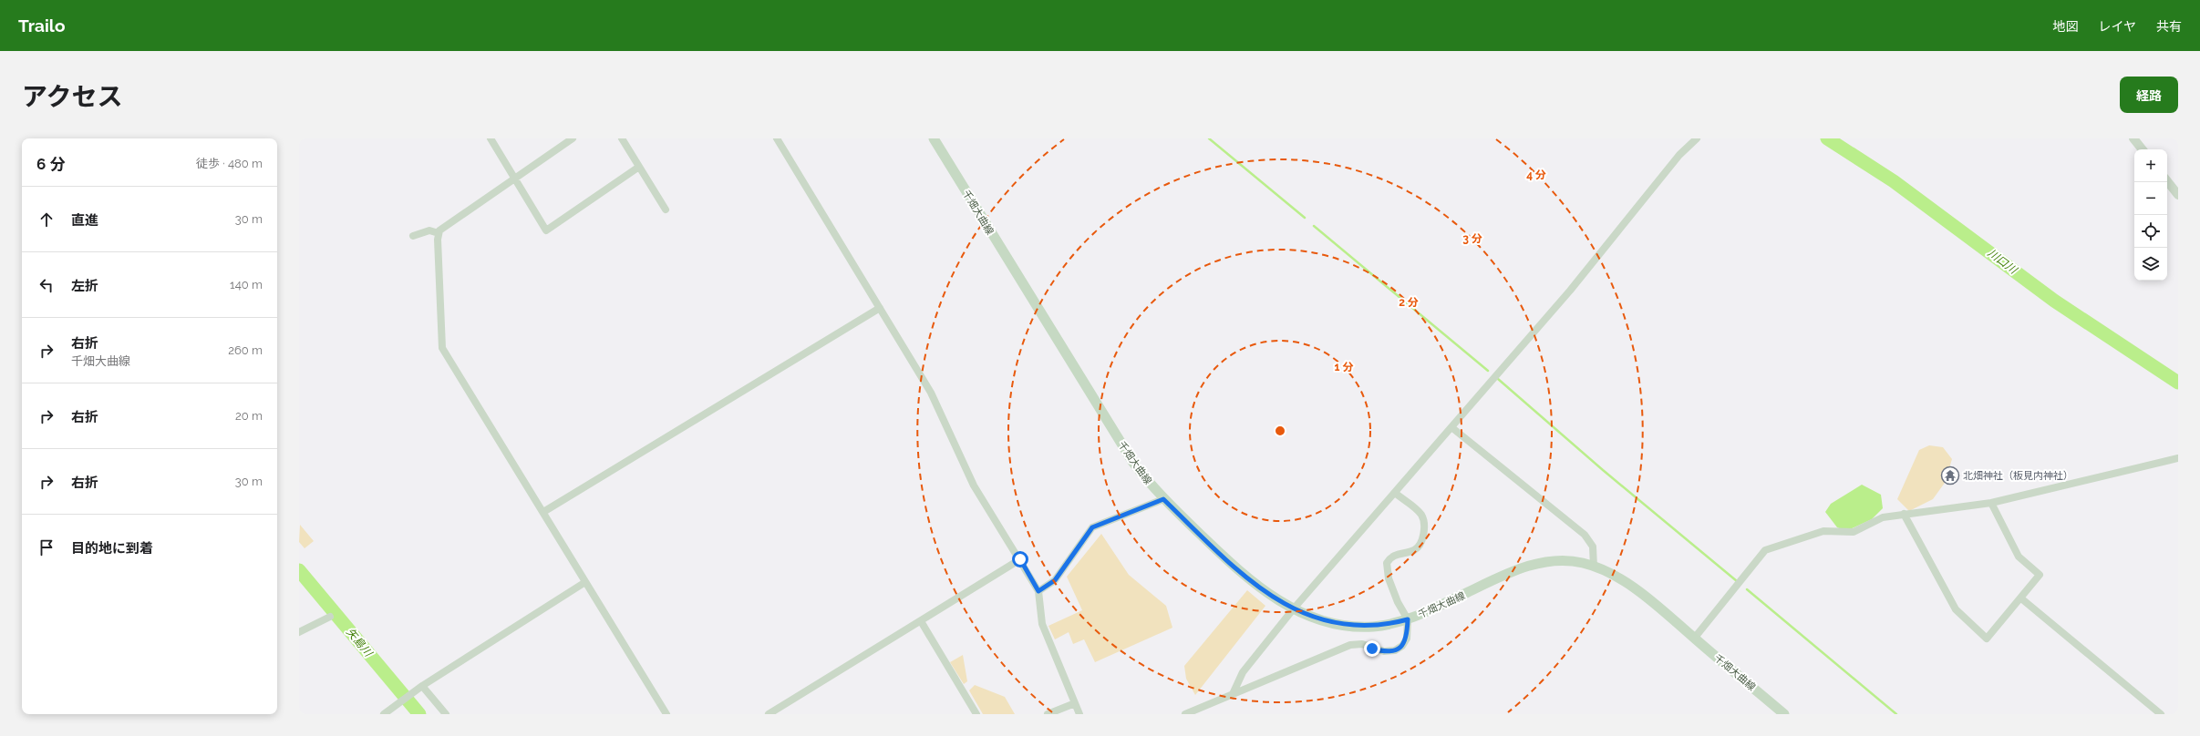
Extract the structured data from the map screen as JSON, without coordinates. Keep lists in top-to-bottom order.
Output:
{
  "streets": {
    "main road": ["千畑大曲線"]
  },
  "water": ["川口川", "矢島川"],
  "places": {
    "temple": ["北畑神社（板見内神社）"]
  },
  "page": {
    "header": "Trailo",
    "nav": ["地図", "レイヤ", "共有"],
    "title": "アクセス",
    "buttons": "経路",
    "heading": ["6 分", "徒歩 · 480 m"],
    "map_buttons": ["+", "−"],
    "list": [
      ["直進", "30 m"],
      ["左折", "140 m"],
      ["右折", "千畑大曲線", "260 m"],
      ["右折", "20 m"],
      ["右折", "30 m"],
      "目的地に到着"
    ]
  },
  "rings": [
    "4 分",
    "3 分",
    "2 分",
    "1 分"
  ]
}
